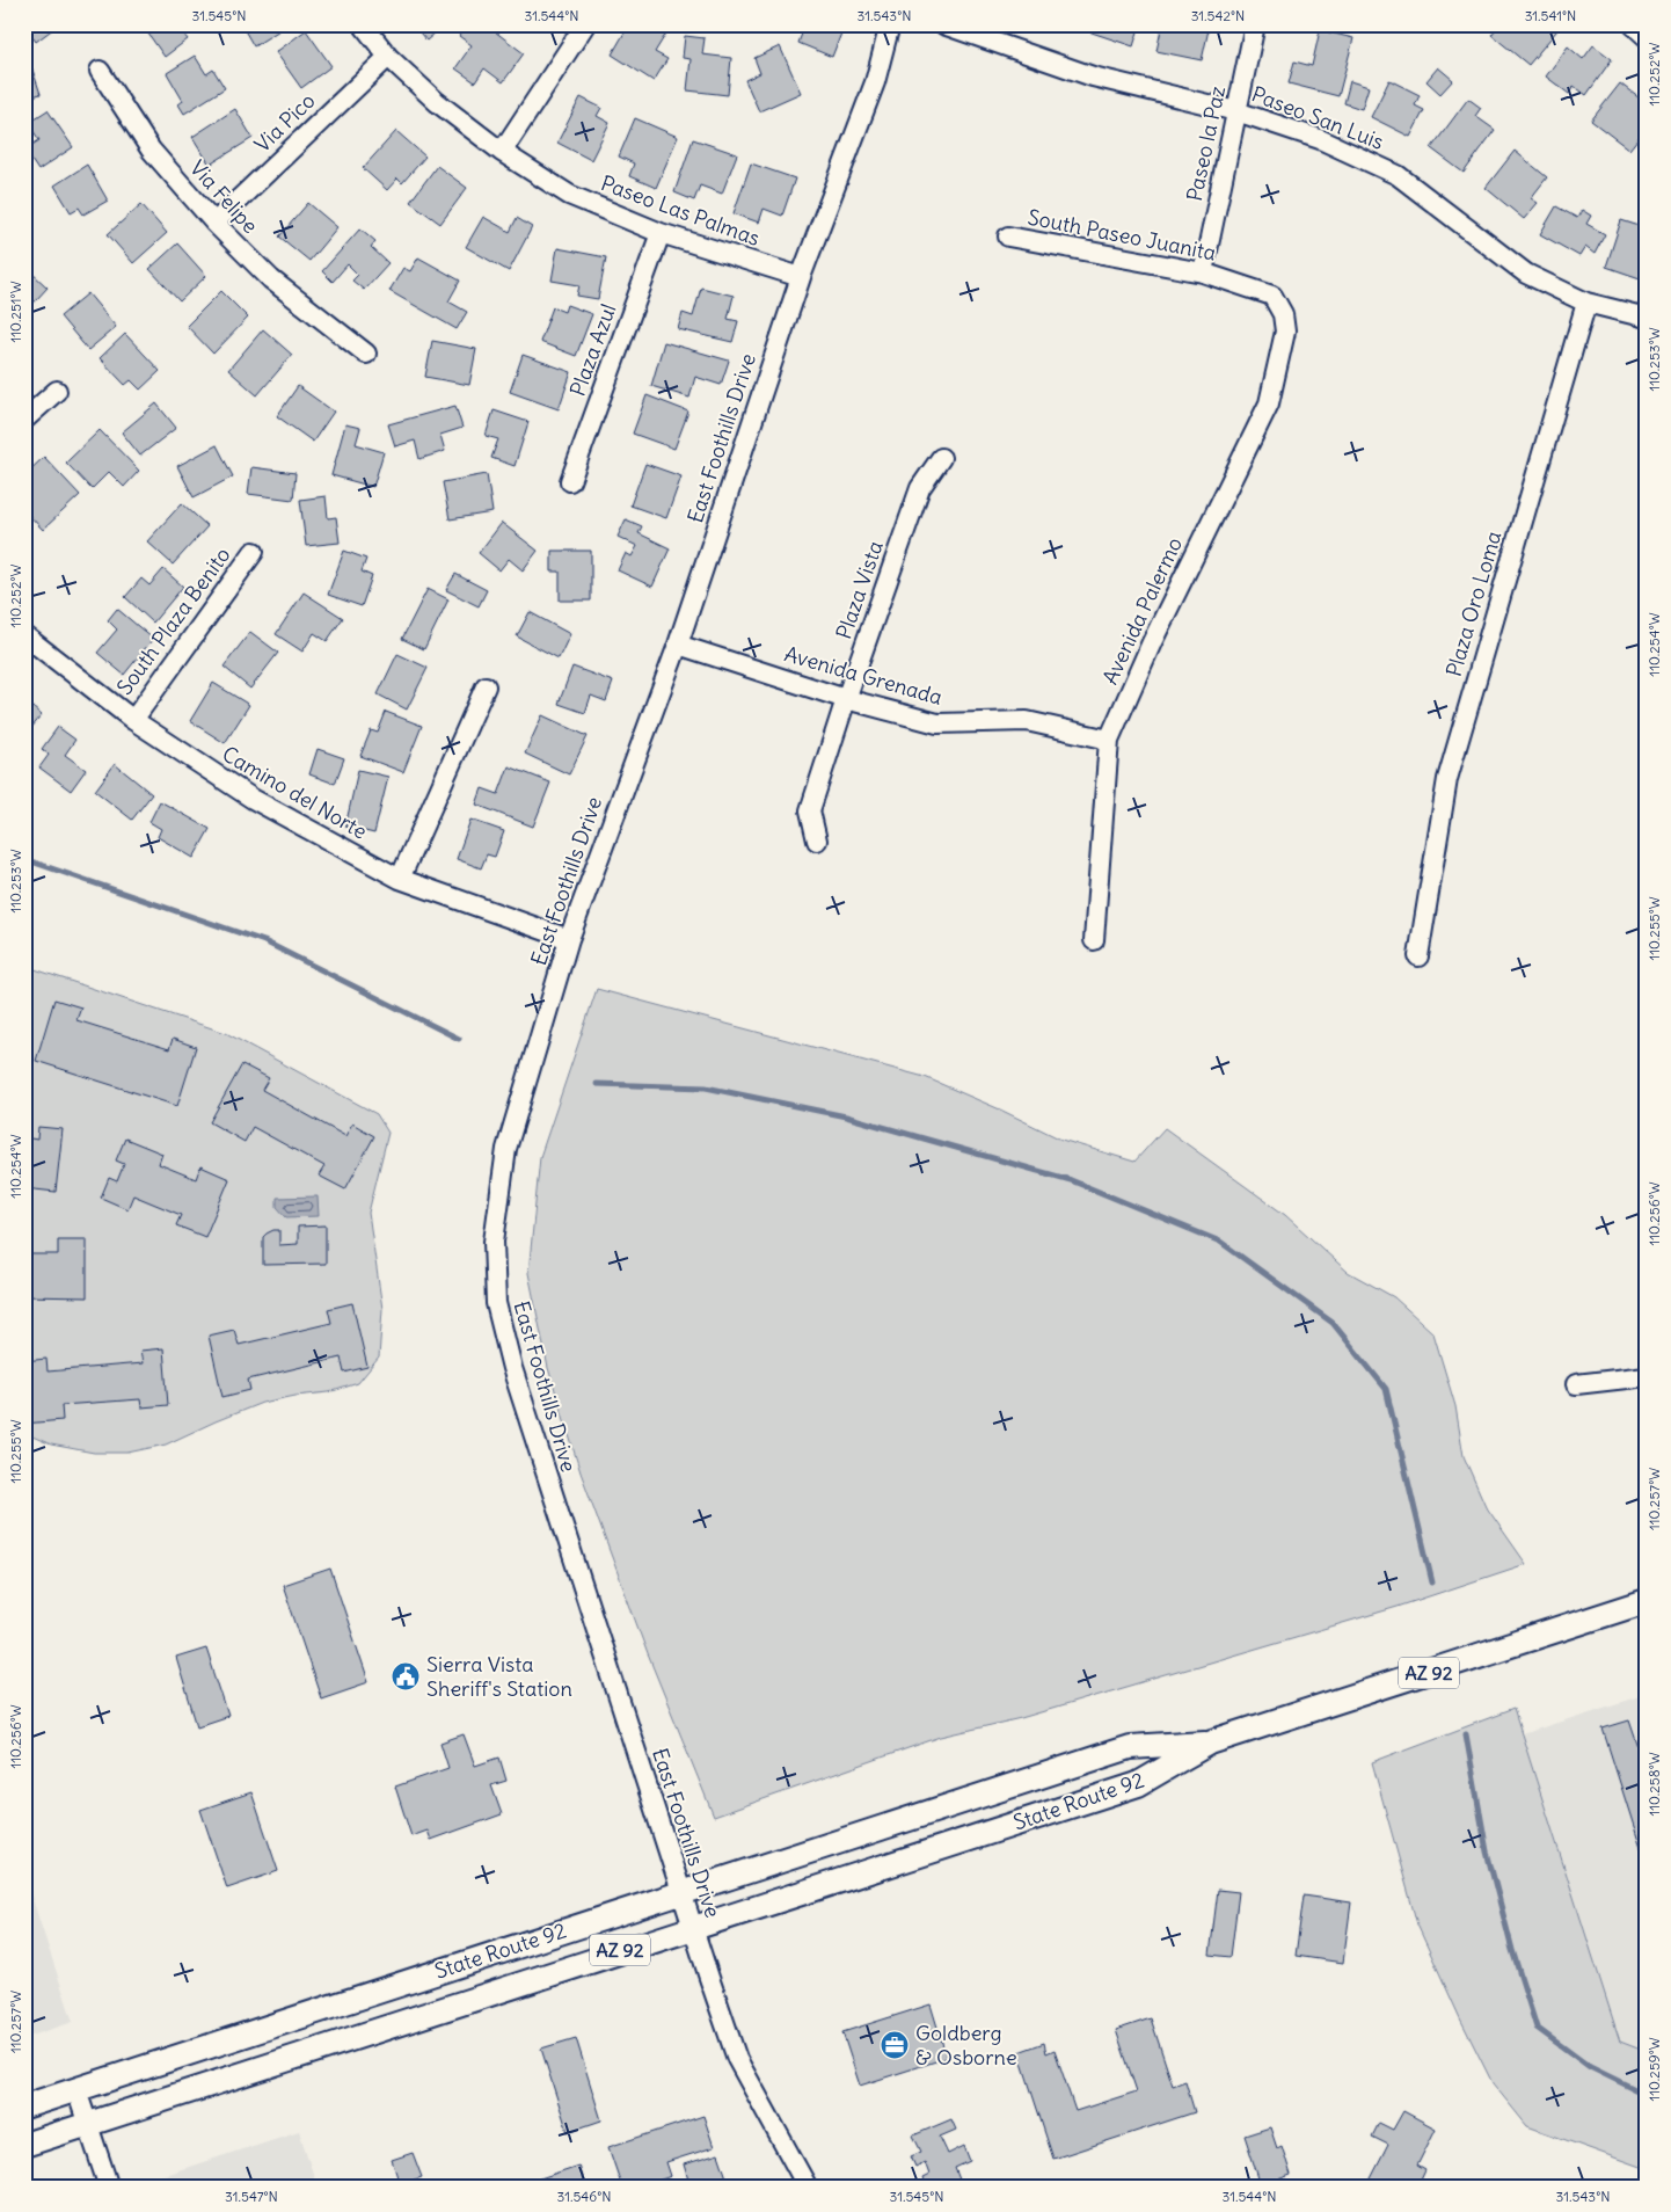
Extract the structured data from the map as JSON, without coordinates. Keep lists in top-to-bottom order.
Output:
{
  "streets": {
    "main road": ["AZ 92", "State Route 92"],
    "street": [
      "Paseo San Luis",
      "Via Pico",
      "Paseo la Paz",
      "Via Felipe",
      "Paseo Las Palmas",
      "South Paseo Juanita",
      "Plaza Azul",
      "East Foothills Drive",
      "Plaza Vista",
      "Plaza Oro Loma",
      "Avenida Palermo",
      "South Plaza Benito",
      "Avenida Grenada",
      "Camino del Norte"
    ]
  },
  "crossings": [
    ["Paseo San Luis", "Paseo la Paz"],
    ["Paseo San Luis", "Plaza Oro Loma"],
    ["Via Pico", "Via Felipe"],
    ["Via Pico", "Paseo Las Palmas"],
    ["Paseo la Paz", "South Paseo Juanita"],
    ["Paseo Las Palmas", "Plaza Azul"],
    ["Paseo Las Palmas", "East Foothills Drive"],
    ["South Paseo Juanita", "Avenida Palermo"],
    ["East Foothills Drive", "Avenida Grenada"],
    ["East Foothills Drive", "Camino del Norte"],
    ["East Foothills Drive", "State Route 92"],
    ["Plaza Vista", "Avenida Grenada"],
    ["Avenida Palermo", "Avenida Grenada"],
    ["South Plaza Benito", "Camino del Norte"],
    ["AZ 92", "State Route 92"]
  ],
  "places": {
    "public building": ["Sierra Vista Sheriff's Station"],
    "office": ["Goldberg & Osborne"]
  },
  "coordinates": [
    "31.545°N",
    "31.544°N",
    "31.543°N",
    "31.542°N",
    "31.541°N",
    "110.252°W",
    "110.251°W",
    "110.253°W",
    "110.254°W",
    "110.255°W",
    "110.256°W",
    "110.257°W",
    "110.258°W",
    "110.259°W",
    "31.547°N",
    "31.546°N"
  ]
}
